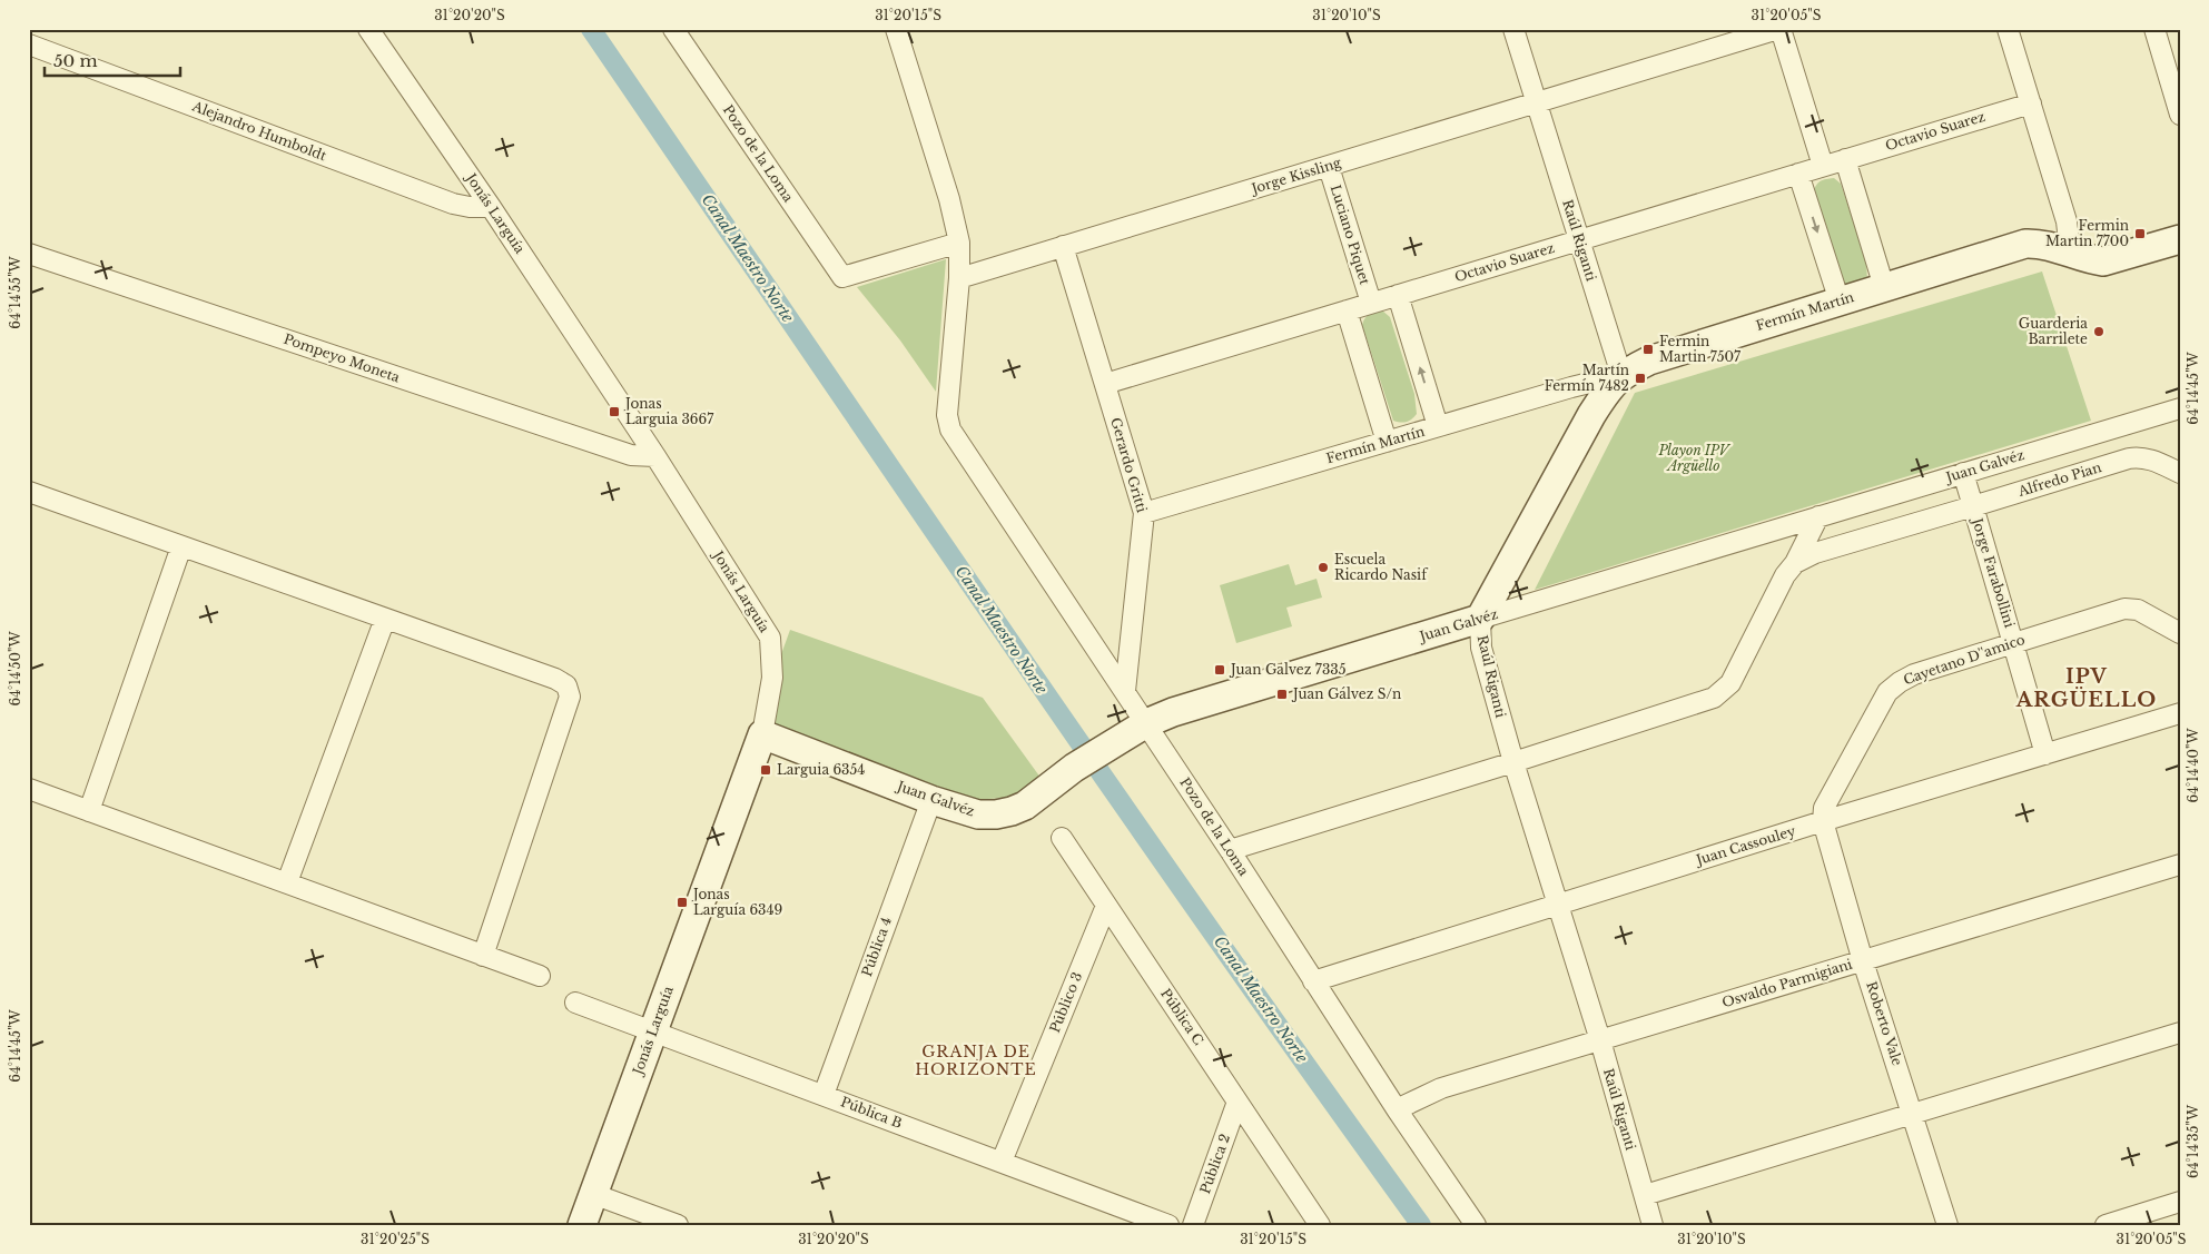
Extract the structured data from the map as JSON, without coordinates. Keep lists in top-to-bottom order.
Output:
{
  "streets": {
    "main road": [
      "Jonás Larguía",
      "Raúl Riganti",
      "Fermín Martín",
      "Juan Galvéz"
    ],
    "street": [
      "Alejandro Humboldt",
      "Octavio Suarez",
      "Pozo de la Loma",
      "Jorge Kissling",
      "Luciano Piquet",
      "Pompeyo Moneta",
      "Gerardo Gritti",
      "Alfredo Pian",
      "Jorge Farabollini",
      "Cayetano D''amico",
      "Juan Cassouley",
      "Pública 4",
      "Osvaldo Parmigiani",
      "Público 3",
      "Pública C",
      "Roberto Vale",
      "Pública B",
      "Pública 2"
    ]
  },
  "crossings": [
    ["Alejandro Humboldt", "Jonás Larguía"],
    ["Octavio Suarez", "Luciano Piquet"],
    ["Octavio Suarez", "Raúl Riganti"],
    ["Octavio Suarez", "Gerardo Gritti"],
    ["Pozo de la Loma", "Jorge Kissling"],
    ["Pozo de la Loma", "Gerardo Gritti"],
    ["Pozo de la Loma", "Juan Galvéz"],
    ["Pozo de la Loma", "Juan Cassouley"],
    ["Pozo de la Loma", "Osvaldo Parmigiani"],
    ["Jorge Kissling", "Luciano Piquet"],
    ["Jorge Kissling", "Raúl Riganti"],
    ["Jorge Kissling", "Gerardo Gritti"],
    ["Jonás Larguía", "Pompeyo Moneta"],
    ["Jonás Larguía", "Juan Galvéz"],
    ["Jonás Larguía", "Pública B"],
    ["Raúl Riganti", "Fermín Martín"],
    ["Raúl Riganti", "Juan Galvéz"],
    ["Raúl Riganti", "Juan Cassouley"],
    ["Raúl Riganti", "Osvaldo Parmigiani"],
    ["Fermín Martín", "Gerardo Gritti"],
    ["Juan Galvéz", "Pública 4"],
    ["Alfredo Pian", "Jorge Farabollini"],
    ["Jorge Farabollini", "Cayetano D''amico"],
    ["Jorge Farabollini", "Juan Cassouley"],
    ["Cayetano D''amico", "Juan Cassouley"],
    ["Cayetano D''amico", "Roberto Vale"],
    ["Juan Cassouley", "Roberto Vale"],
    ["Pública 4", "Pública B"],
    ["Osvaldo Parmigiani", "Roberto Vale"],
    ["Público 3", "Pública C"],
    ["Público 3", "Pública B"],
    ["Pública C", "Pública 2"]
  ],
  "districts": ["IPV ARGÜELLO", "GRANJA DE HORIZONTE"],
  "water": ["Canal Maestro Norte"],
  "parks": ["Playon IPV Argüello"],
  "places": {
    "transit": [
      "Fermin Martin 7700",
      "Fermin Martin 7507",
      "Martín Fermín 7482",
      "Jonas Larguia 3667",
      "Juan Galvez 7335",
      "Juan Gálvez S/n",
      "Larguia 6354",
      "Jonas Larguía 6349"
    ],
    "other": ["Guarderia Barrilete", "Escuela Ricardo Nasif"]
  },
  "scale_bar": "50 m",
  "coordinates": [
    "31°20'20\"S",
    "31°20'15\"S",
    "31°20'10\"S",
    "31°20'05\"S",
    "64°14'55\"W",
    "64°14'45\"W",
    "64°14'50\"W",
    "64°14'40\"W",
    "64°14'35\"W",
    "31°20'25\"S"
  ]
}
